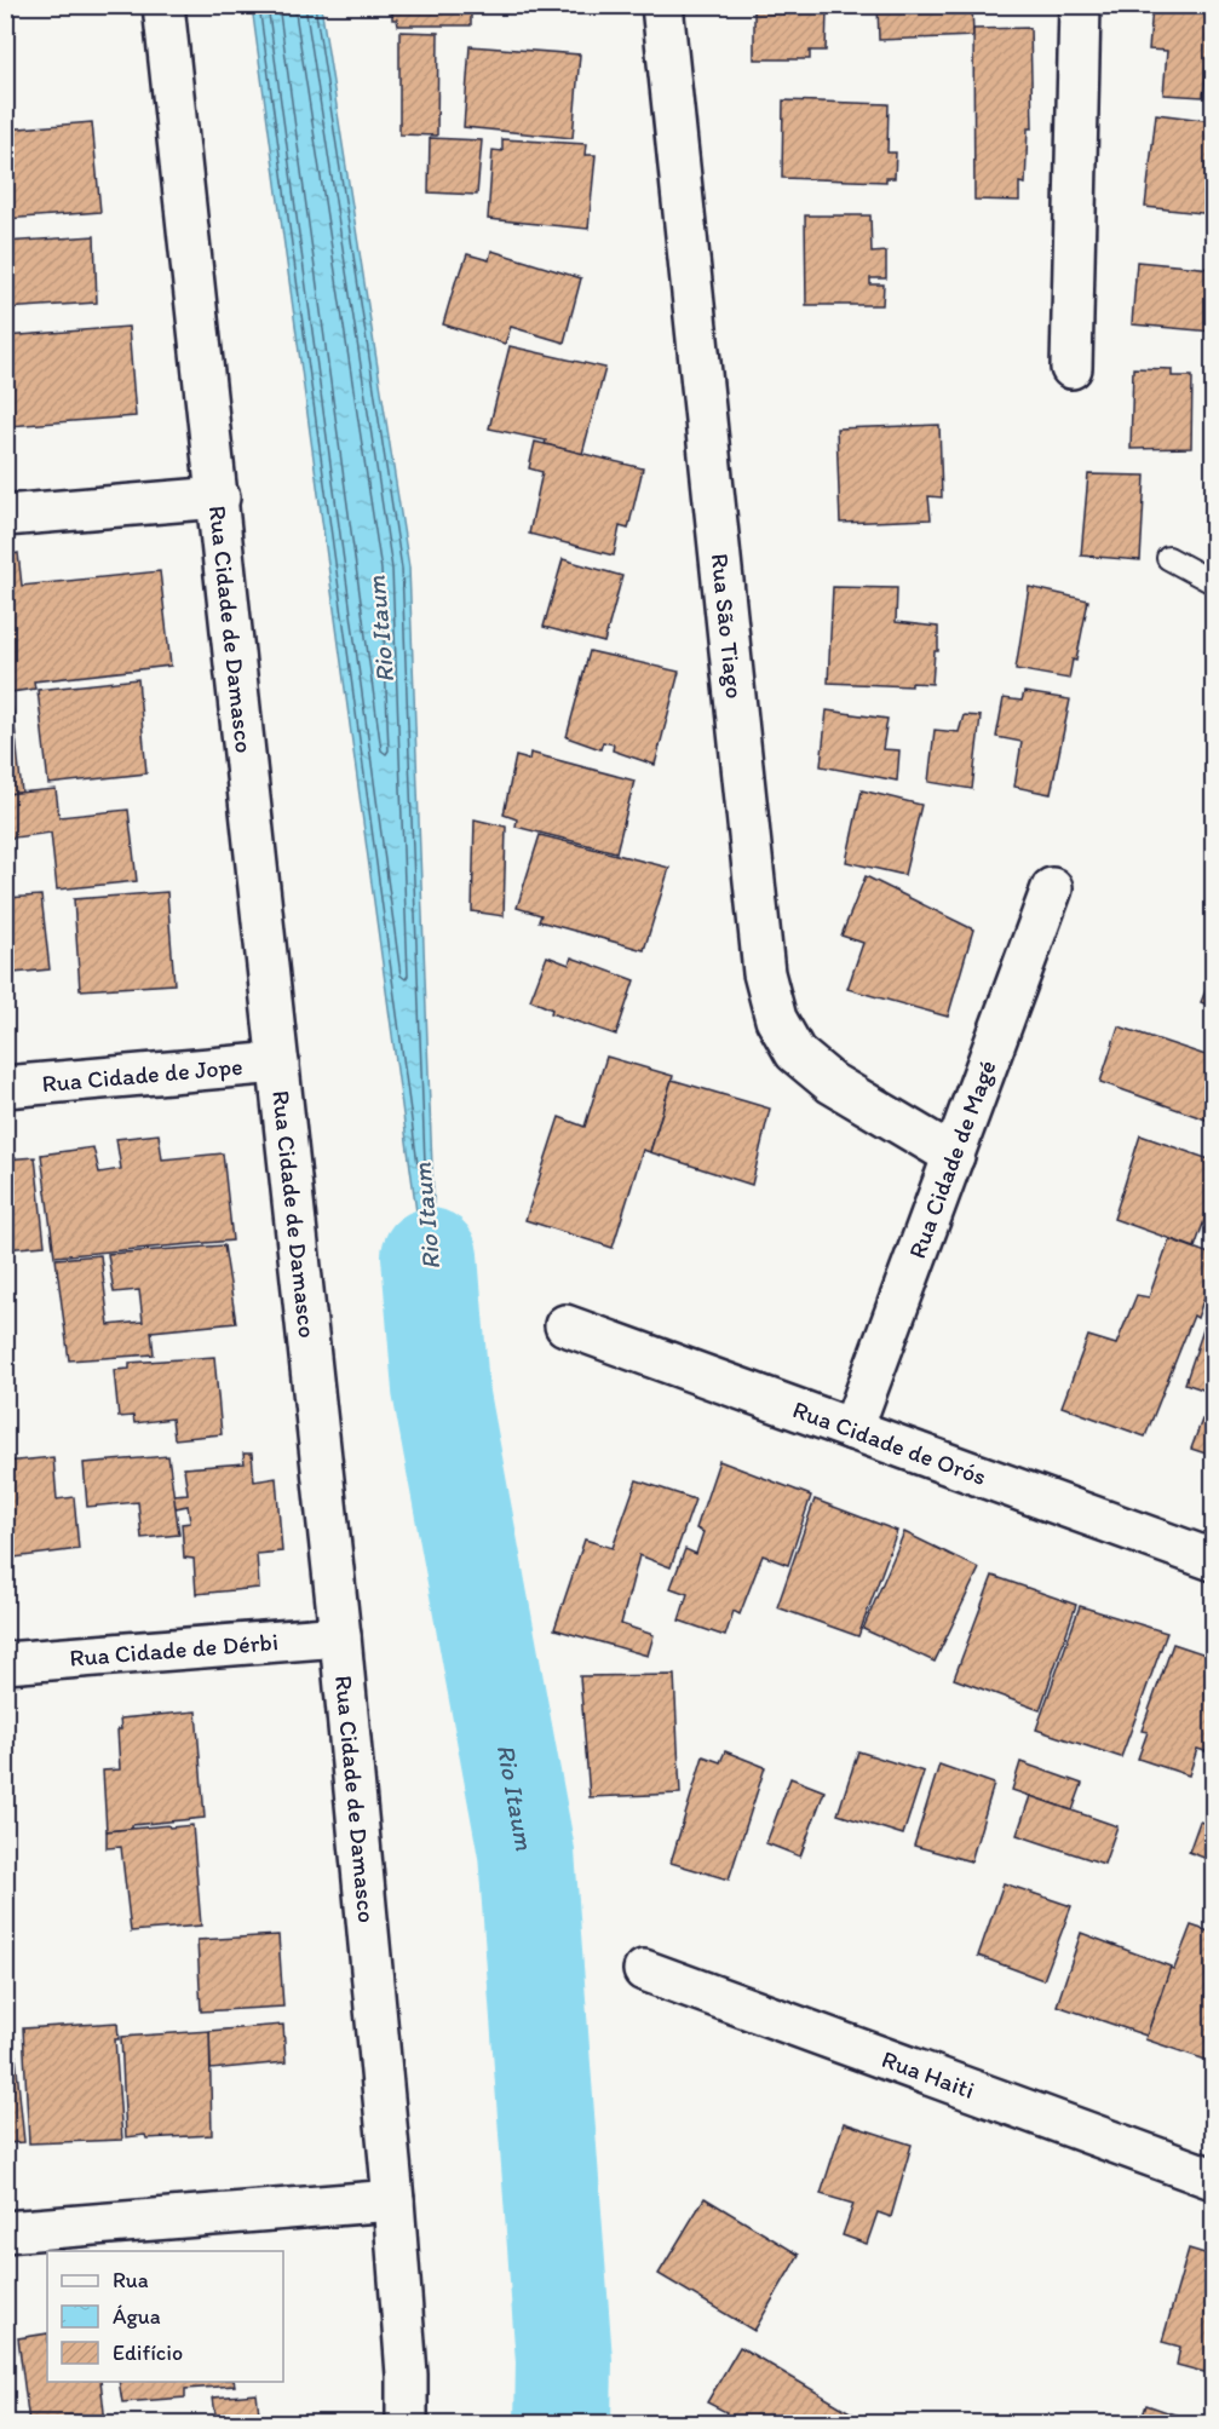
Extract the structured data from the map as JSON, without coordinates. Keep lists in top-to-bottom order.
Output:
{
  "streets": {
    "street": [
      "Rua São Tiago",
      "Rua Cidade de Damasco",
      "Rua Cidade de Jope",
      "Rua Cidade de Magé",
      "Rua Cidade de Orós",
      "Rua Cidade de Dérbi",
      "Rua Haiti"
    ]
  },
  "crossings": [
    ["Rua São Tiago", "Rua Cidade de Magé"],
    ["Rua Cidade de Damasco", "Rua Cidade de Jope"],
    ["Rua Cidade de Damasco", "Rua Cidade de Dérbi"],
    ["Rua Cidade de Magé", "Rua Cidade de Orós"]
  ],
  "water": ["Rio Itaum"],
  "legend": ["Rua", "Água", "Edifício"]
}
